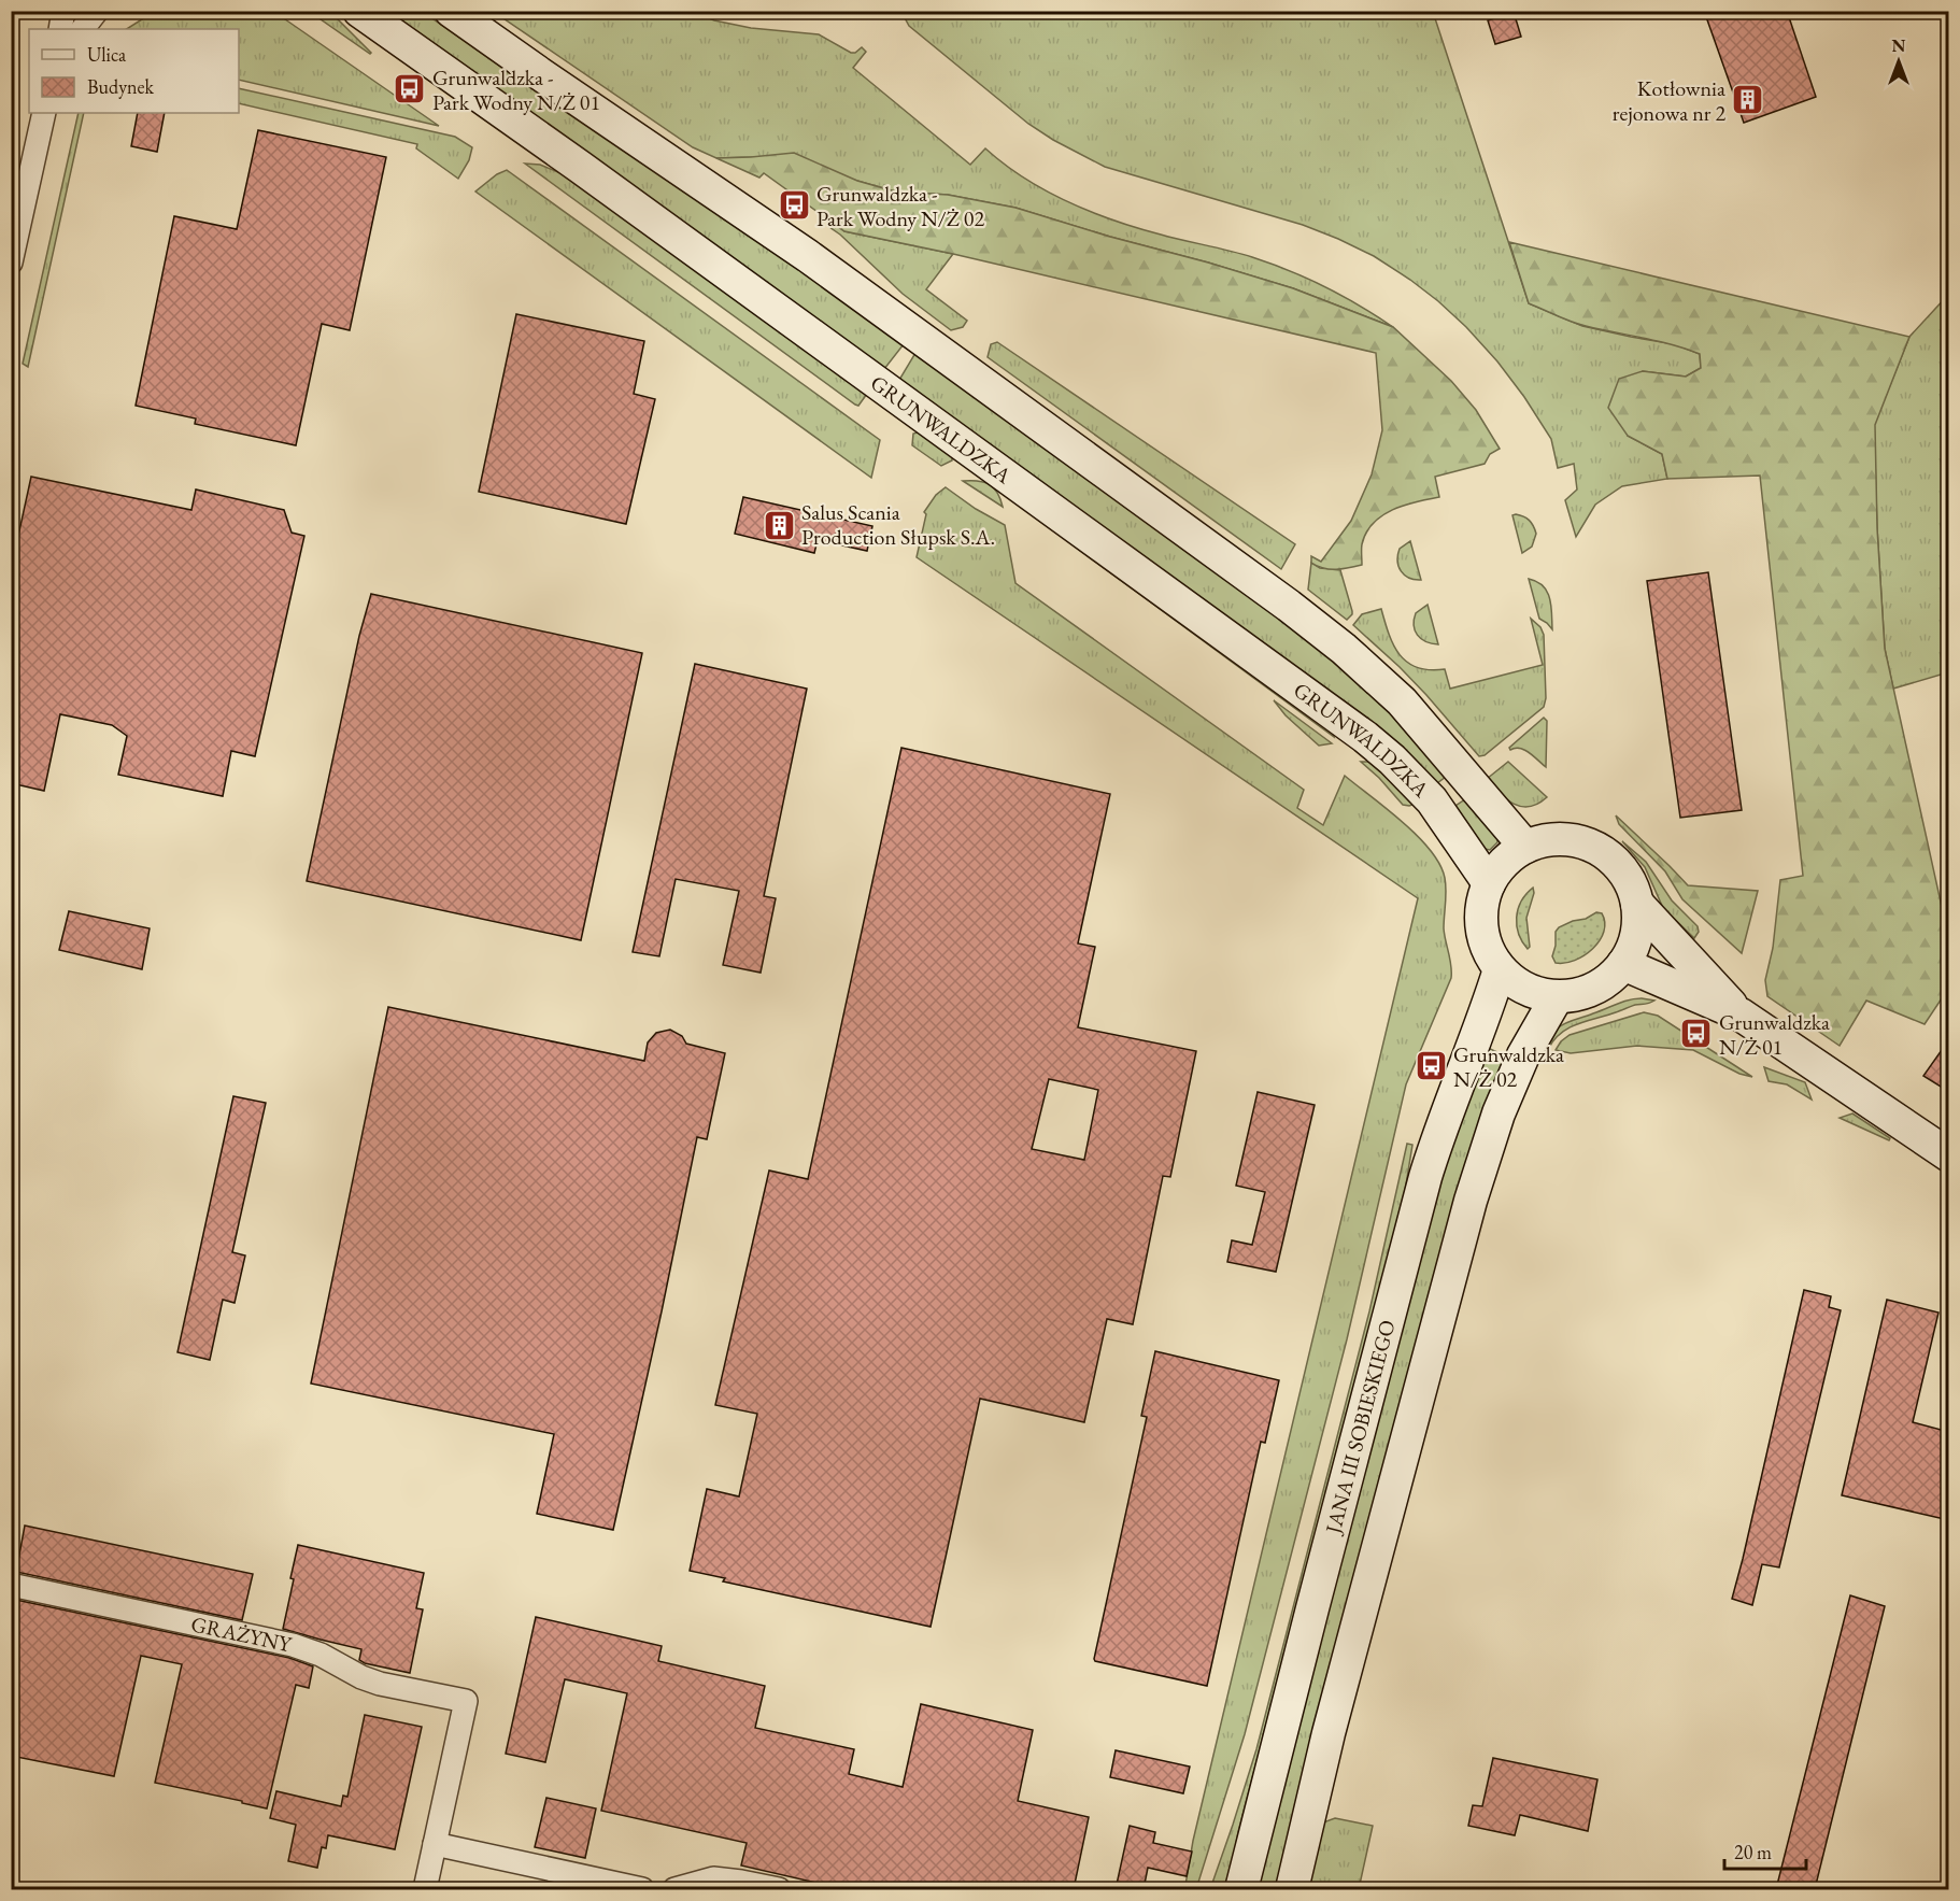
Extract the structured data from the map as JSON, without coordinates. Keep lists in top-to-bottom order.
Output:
{
  "streets": {
    "street": ["GRUNWALDZKA", "JANA III SOBIESKIEGO", "GRAŻYNY"]
  },
  "crossings": [
    ["GRUNWALDZKA", "JANA III SOBIESKIEGO"]
  ],
  "places": {
    "bus stop": [
      "Grunwaldzka - Park Wodny N/Ż 01",
      "Grunwaldzka - Park Wodny N/Ż 02",
      "Grunwaldzka N/Ż 01",
      "Grunwaldzka N/Ż 02"
    ],
    "building": ["Kotłownia rejonowa nr 2", "Salus Scania Production Słupsk S.A."]
  },
  "legend": ["Ulica", "Budynek"],
  "scale_bar": "20 m",
  "north": "top"
}
